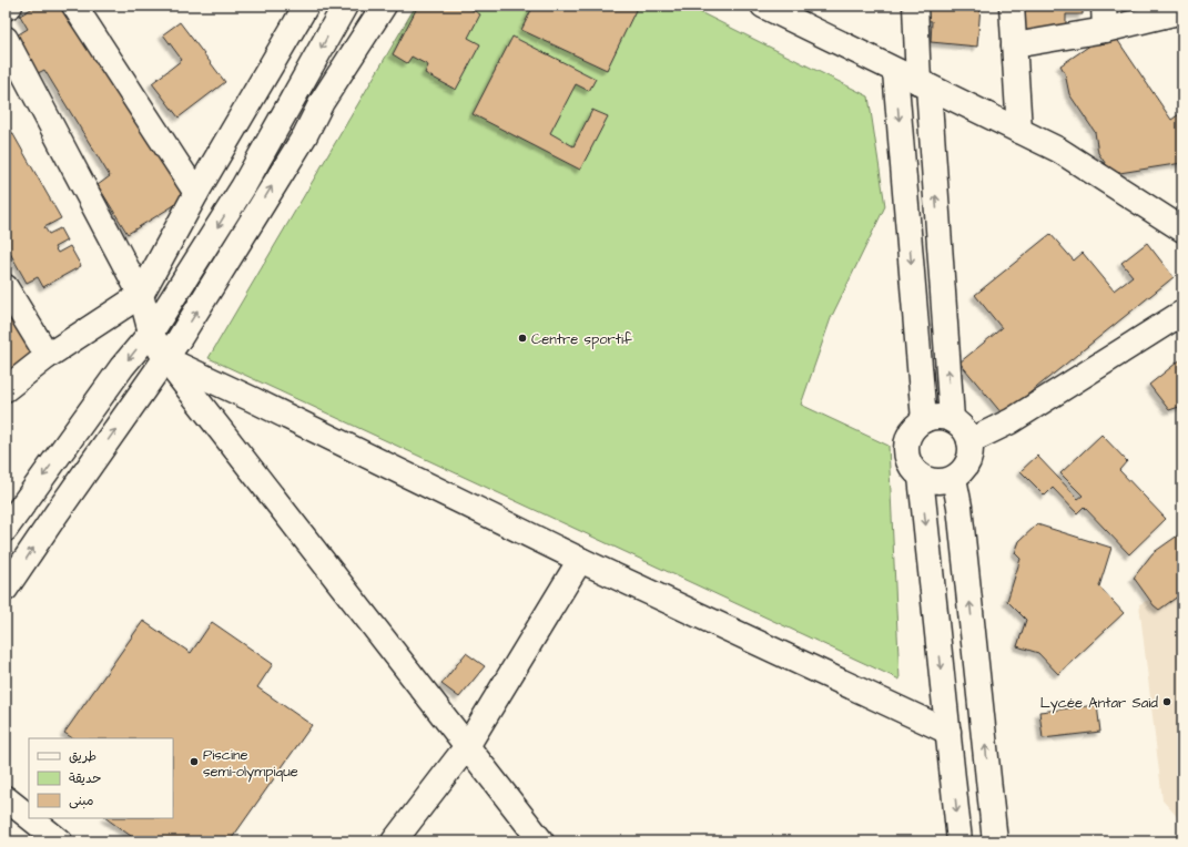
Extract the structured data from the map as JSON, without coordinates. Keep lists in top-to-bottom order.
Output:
{
  "places": ["Centre sportif", "Lycée Antar Said", "Piscine semi-olympique"],
  "legend": ["طريق", "حديقة", "مبنى"]
}
